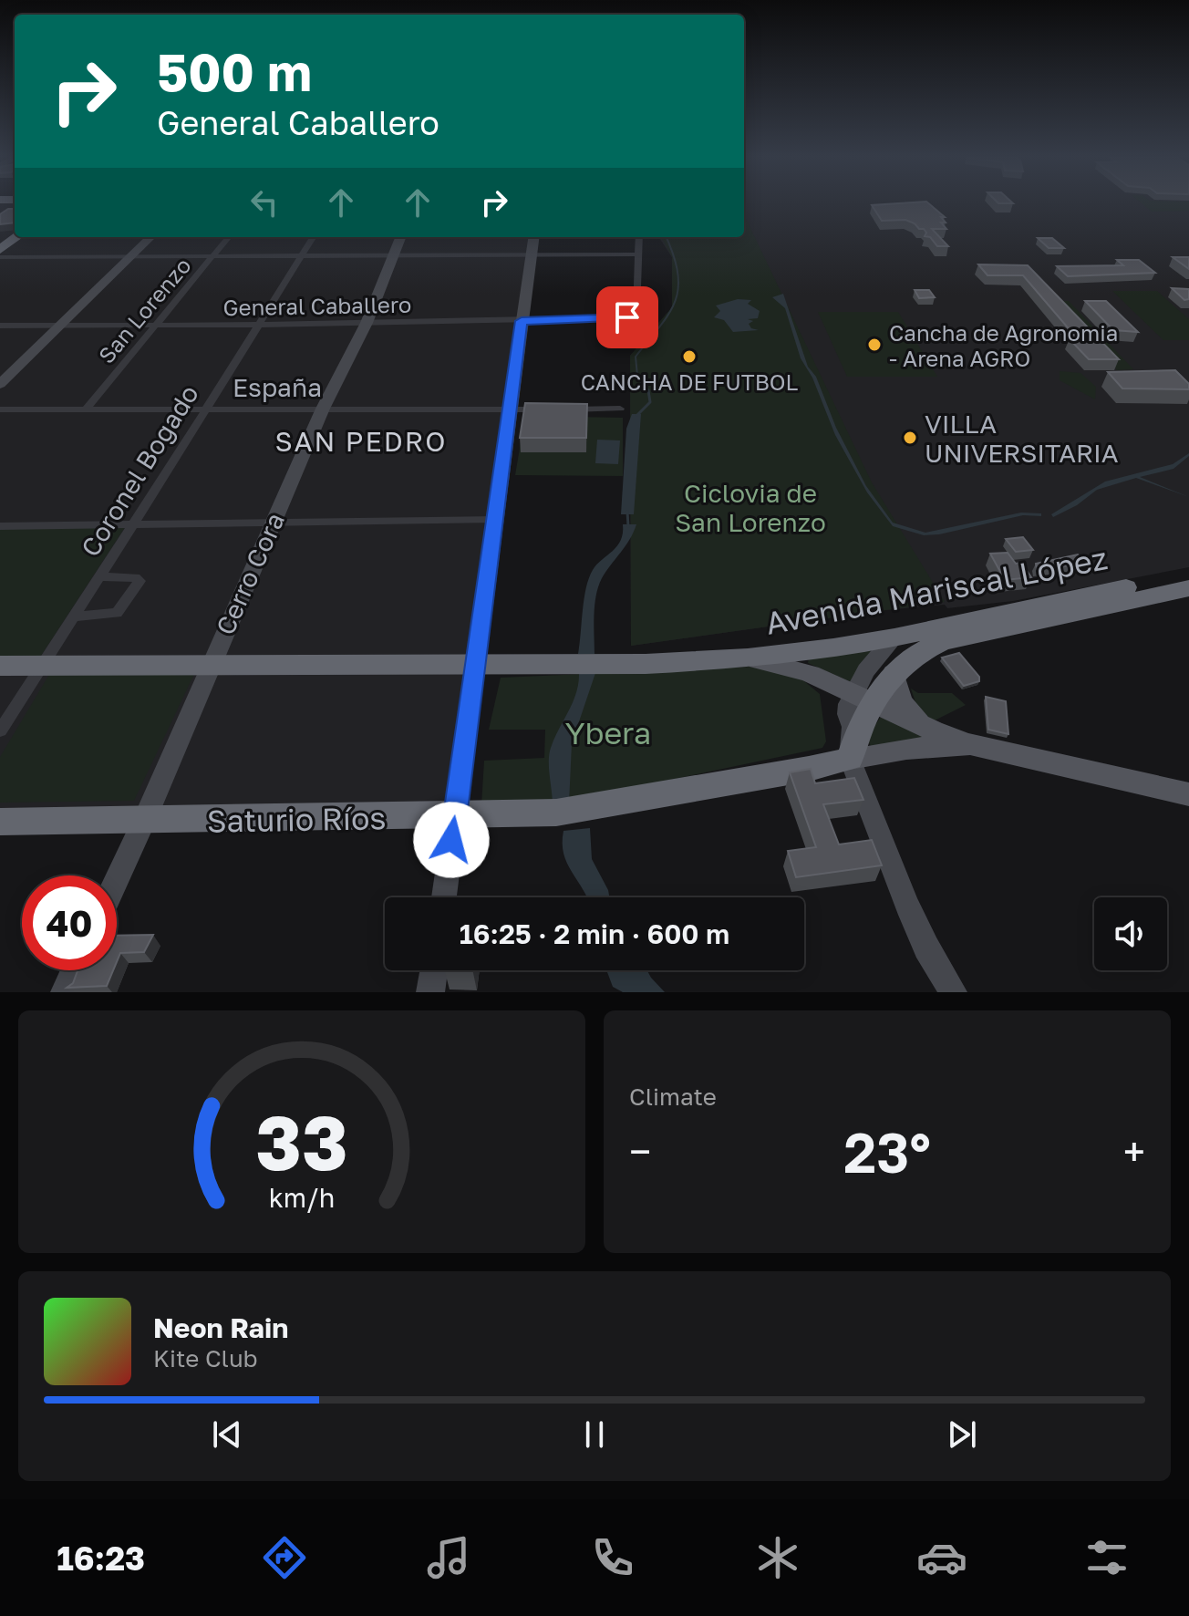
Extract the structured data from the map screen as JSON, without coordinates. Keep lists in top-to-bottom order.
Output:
{
  "streets": {
    "highway": ["Avenida Mariscal López", "Saturio Ríos"],
    "street": [
      "General Caballero",
      "San Lorenzo",
      "España",
      "Coronel Bogado",
      "Cerro Cora"
    ]
  },
  "crossings": [
    ["General Caballero", "San Lorenzo"],
    ["General Caballero", "Coronel Bogado"],
    ["General Caballero", "Cerro Cora"],
    ["San Lorenzo", "España"],
    ["España", "Coronel Bogado"],
    ["España", "Cerro Cora"],
    ["Coronel Bogado", "Avenida Mariscal López"],
    ["Cerro Cora", "Avenida Mariscal López"],
    ["Cerro Cora", "Saturio Ríos"],
    ["Avenida Mariscal López", "Saturio Ríos"]
  ],
  "districts": ["SAN PEDRO"],
  "parks": ["Ciclovia de San Lorenzo", "Ybera"],
  "places": ["Cancha de Agronomia - Arena AGRO", "CANCHA DE FUTBOL", "VILLA UNIVERSITARIA"],
  "page": {
    "turn": ["500 m", "General Caballero"],
    "limit": "40",
    "trip": "16:25 · 2 min · 600 m",
    "tile": "Climate",
    "heat": ["−", "23°", "+"],
    "song": ["Neon Rain", "Kite Club"],
    "tabs": "16:23",
    "gauge": ["33", "km/h"]
  }
}
